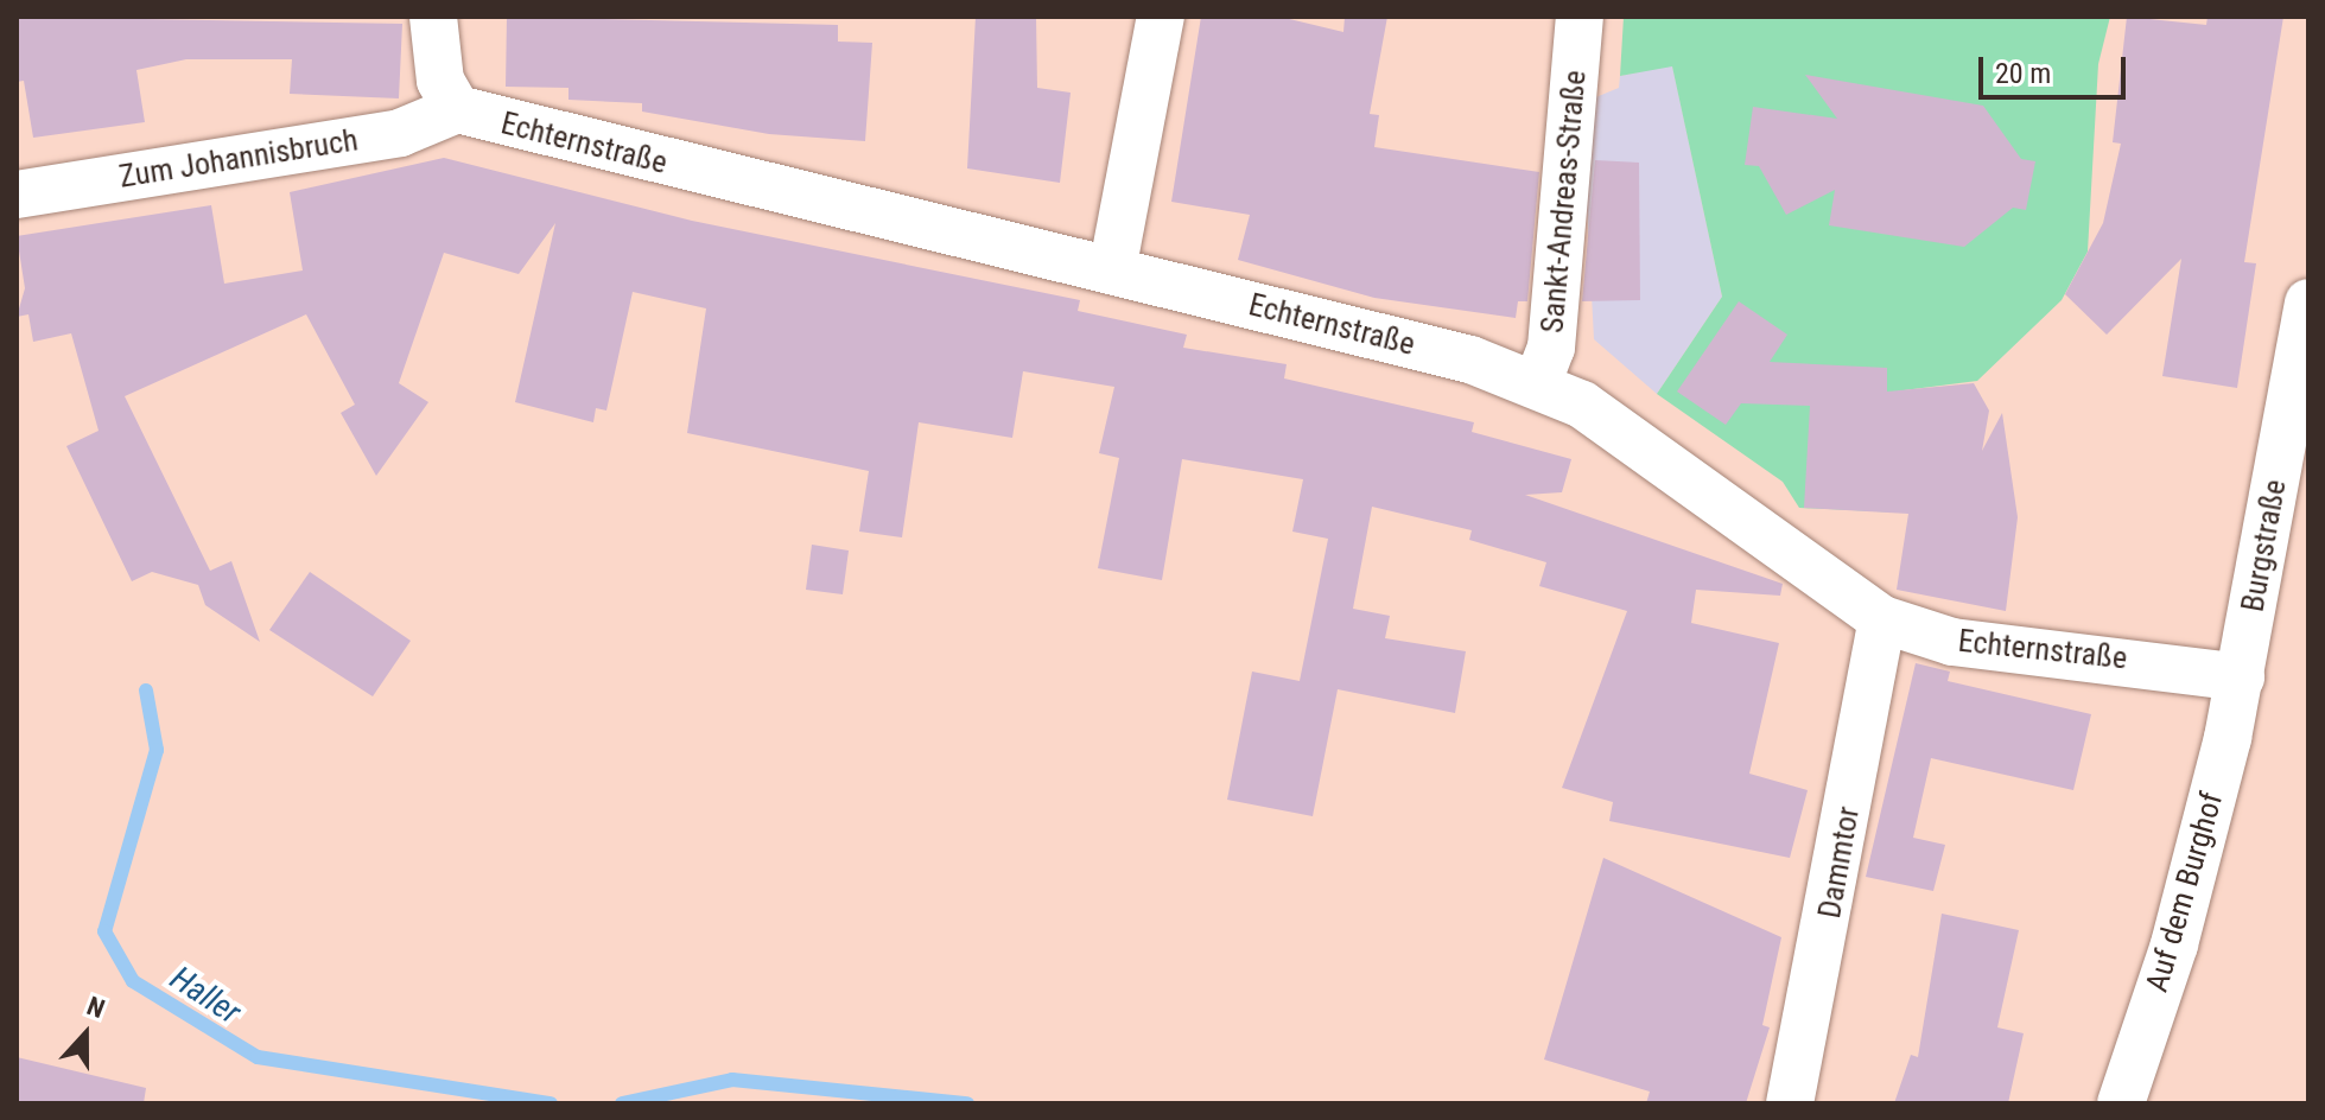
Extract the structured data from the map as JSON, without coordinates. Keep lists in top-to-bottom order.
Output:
{
  "streets": {
    "street": [
      "Echternstraße",
      "Zum Johannisbruch",
      "Sankt-Andreas-Straße",
      "Burgstraße",
      "Dammtor",
      "Auf dem Burghof"
    ]
  },
  "crossings": [
    ["Echternstraße", "Zum Johannisbruch"],
    ["Echternstraße", "Sankt-Andreas-Straße"],
    ["Echternstraße", "Burgstraße"],
    ["Echternstraße", "Dammtor"],
    ["Echternstraße", "Auf dem Burghof"],
    ["Burgstraße", "Auf dem Burghof"]
  ],
  "water": ["Haller"],
  "scale_bar": "20 m",
  "north": "top"
}
